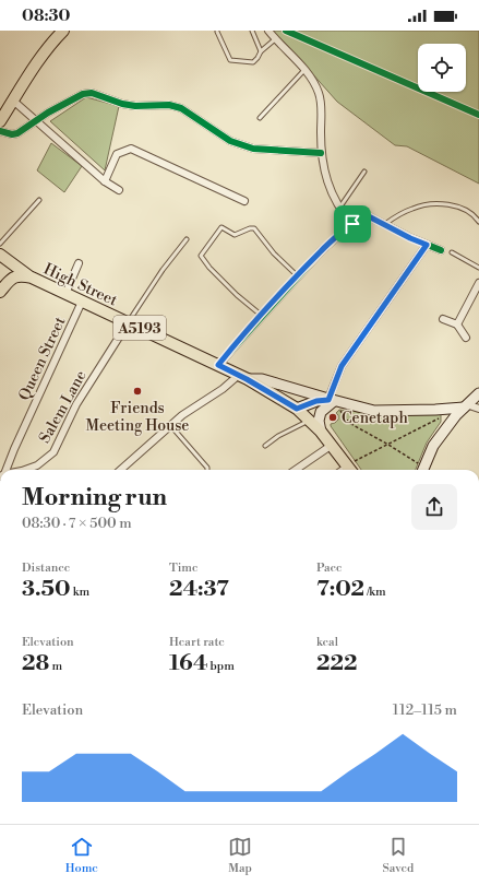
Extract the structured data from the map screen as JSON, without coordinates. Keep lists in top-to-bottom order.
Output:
{
  "streets": {
    "main road": ["High Street", "A5193"],
    "street": ["Queen Street", "Salem Lane"]
  },
  "crossings": [
    ["High Street", "Queen Street"],
    ["High Street", "Salem Lane"]
  ],
  "places": ["Friends Meeting House", "Cenetaph"],
  "page": {
    "status": "08:30",
    "heading": ["Morning run", "08:30 · 7 × 500 m"],
    "stats": [
      ["Distance", "3.50 km"],
      ["Time", "24:37"],
      ["Pace", "7:02 /km"],
      ["Elevation", "28 m"],
      ["Heart rate", "164 bpm"],
      ["kcal", "222"]
    ],
    "chart": ["Elevation", "112–115 m"],
    "tabs": ["Home", "Map", "Saved"]
  }
}
